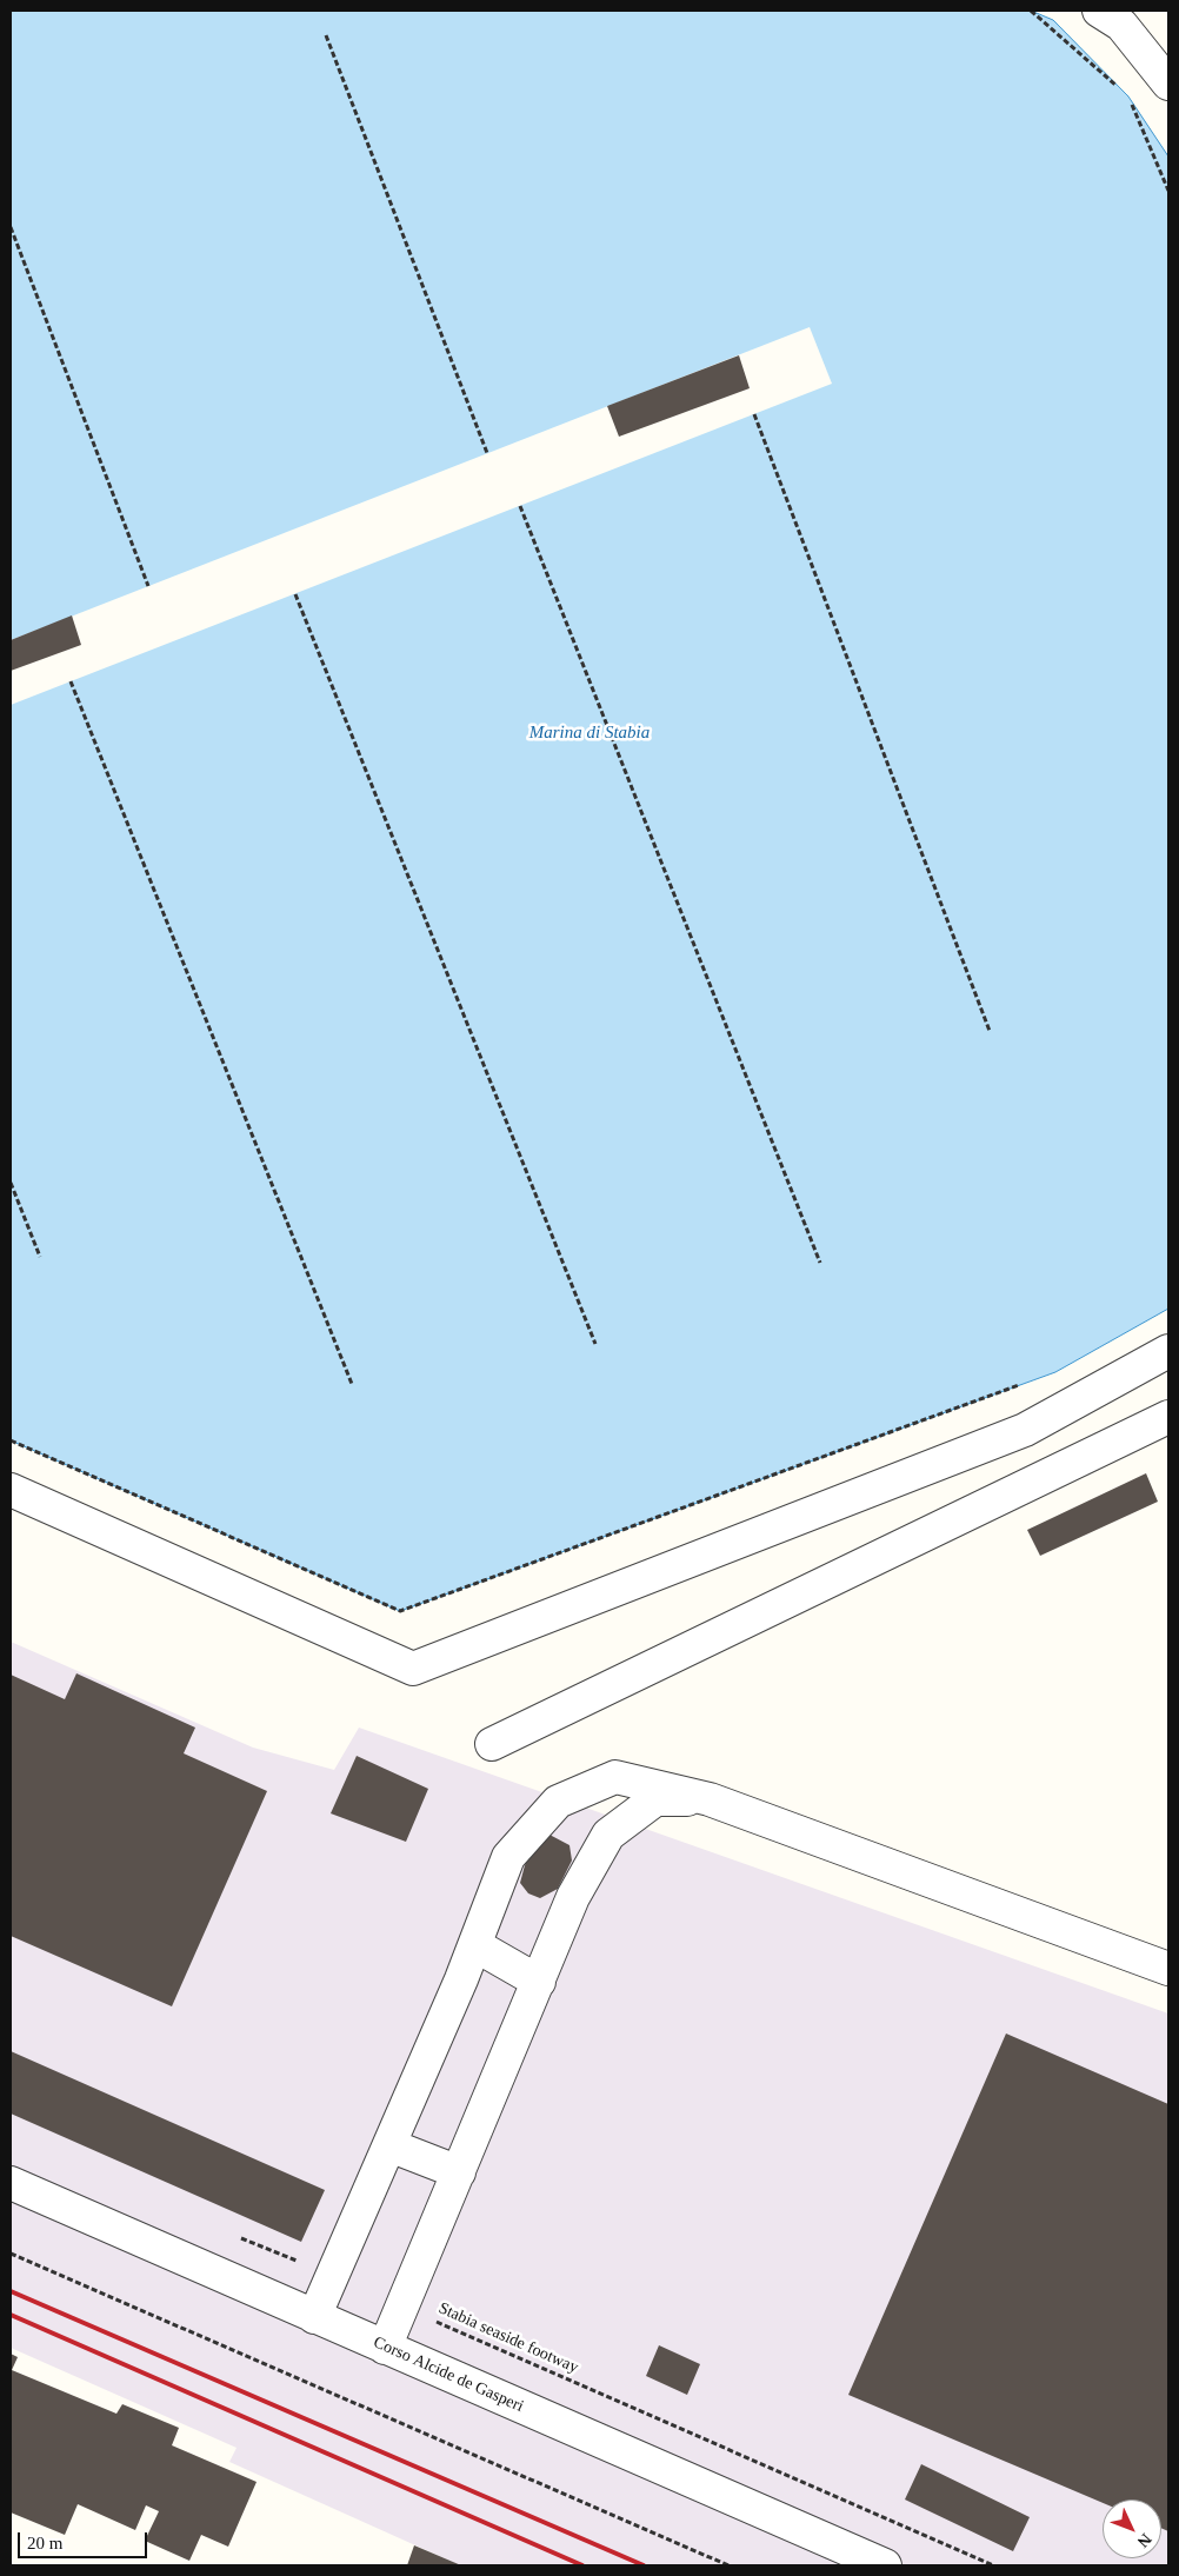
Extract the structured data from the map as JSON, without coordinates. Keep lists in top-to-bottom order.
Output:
{
  "streets": {
    "street": ["Corso Alcide de Gasperi"],
    "path": ["Stabia seaside footway"]
  },
  "water": ["Marina di Stabia"],
  "scale_bar": "20 m",
  "north": "bottom right"
}
